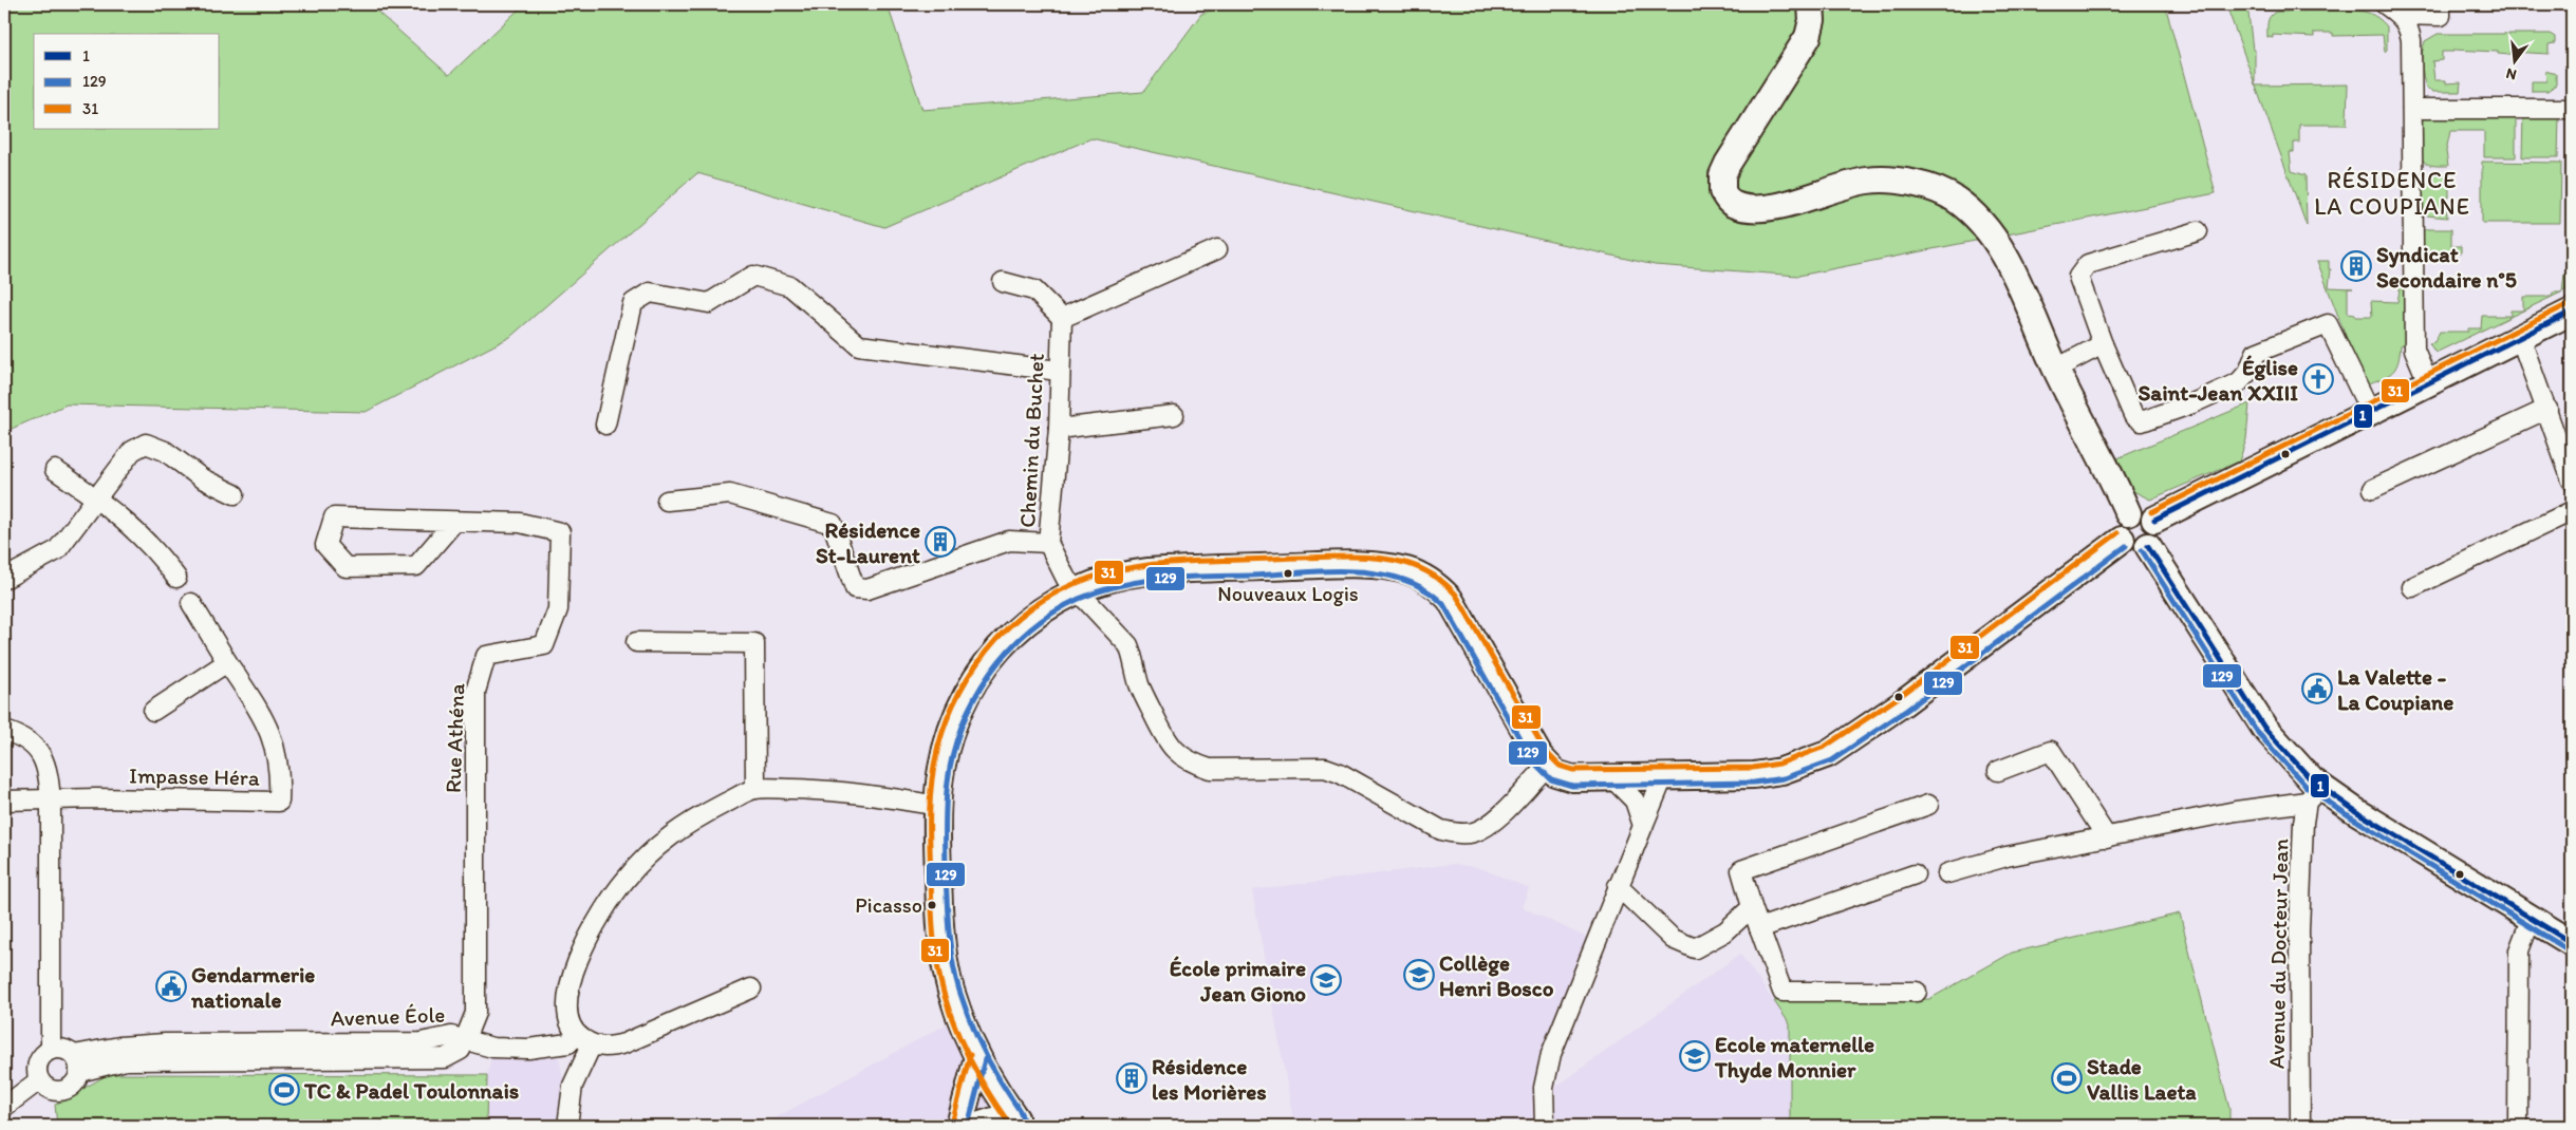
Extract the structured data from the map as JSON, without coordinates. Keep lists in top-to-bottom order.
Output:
{
  "streets": {
    "street": [
      "Chemin du Buchet",
      "Rue Athéna",
      "Impasse Héra",
      "Avenue du Docteur Jean",
      "Avenue Éole"
    ]
  },
  "crossings": [
    ["Rue Athéna", "Avenue Éole"]
  ],
  "districts": ["RÉSIDENCE LA COUPIANE"],
  "places": {
    "building": ["Syndicat Secondaire n°5", "Résidence St-Laurent", "Résidence les Morières"],
    "church": ["Église Saint-Jean XXIII"],
    "other": ["Nouveaux Logis", "Picasso"],
    "public building": ["La Valette - La Coupiane", "Gendarmerie nationale"],
    "school or university": ["Collège Henri Bosco", "École primaire Jean Giono", "Ecole maternelle Thyde Monnier"],
    "sports": ["Stade Vallis Laeta", "TC & Padel Toulonnais"]
  },
  "lines": ["transit line 31", "transit line 1", "transit line 129"],
  "legend": ["1", "129", "31"],
  "north": "bottom"
}
